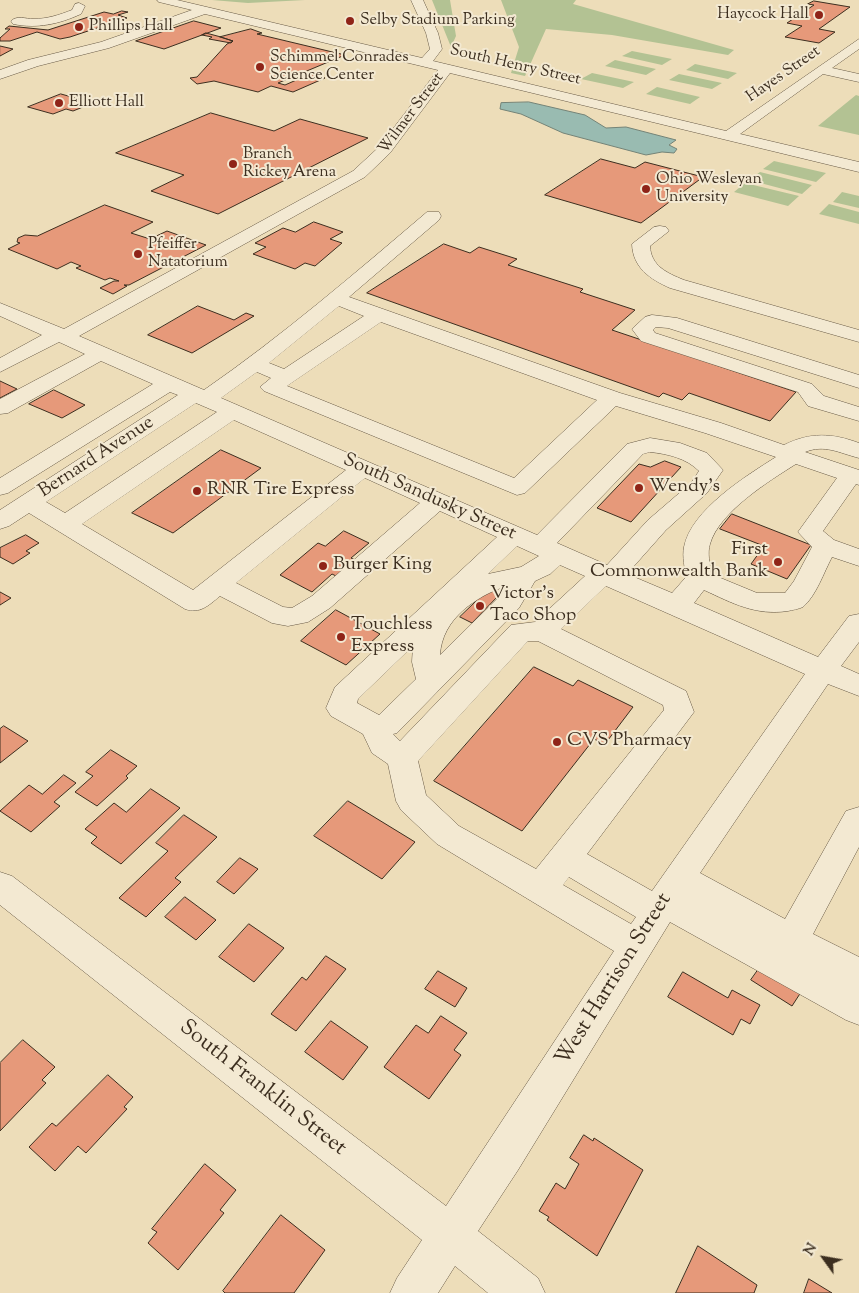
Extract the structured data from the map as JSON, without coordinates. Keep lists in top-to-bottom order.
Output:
{
  "streets": {
    "street": [
      "South Henry Street",
      "Hayes Street",
      "Wilmer Street",
      "Bernard Avenue",
      "South Sandusky Street",
      "West Harrison Street",
      "South Franklin Street"
    ]
  },
  "crossings": [
    ["South Henry Street", "Hayes Street"],
    ["South Henry Street", "Wilmer Street"],
    ["Wilmer Street", "South Sandusky Street"],
    ["Bernard Avenue", "South Sandusky Street"],
    ["South Sandusky Street", "West Harrison Street"],
    ["West Harrison Street", "South Franklin Street"]
  ],
  "places": [
    "Haycock Hall",
    "Selby Stadium Parking",
    "Phillips Hall",
    "Schimmel Conrades Science Center",
    "Elliott Hall",
    "Branch Rickey Arena",
    "Ohio Wesleyan University",
    "Pfeiffer Natatorium",
    "Wendy's",
    "RNR Tire Express",
    "First Commonwealth Bank",
    "Burger King",
    "Victor's Taco Shop",
    "Touchless Express",
    "CVS Pharmacy"
  ],
  "north": "top left"
}
